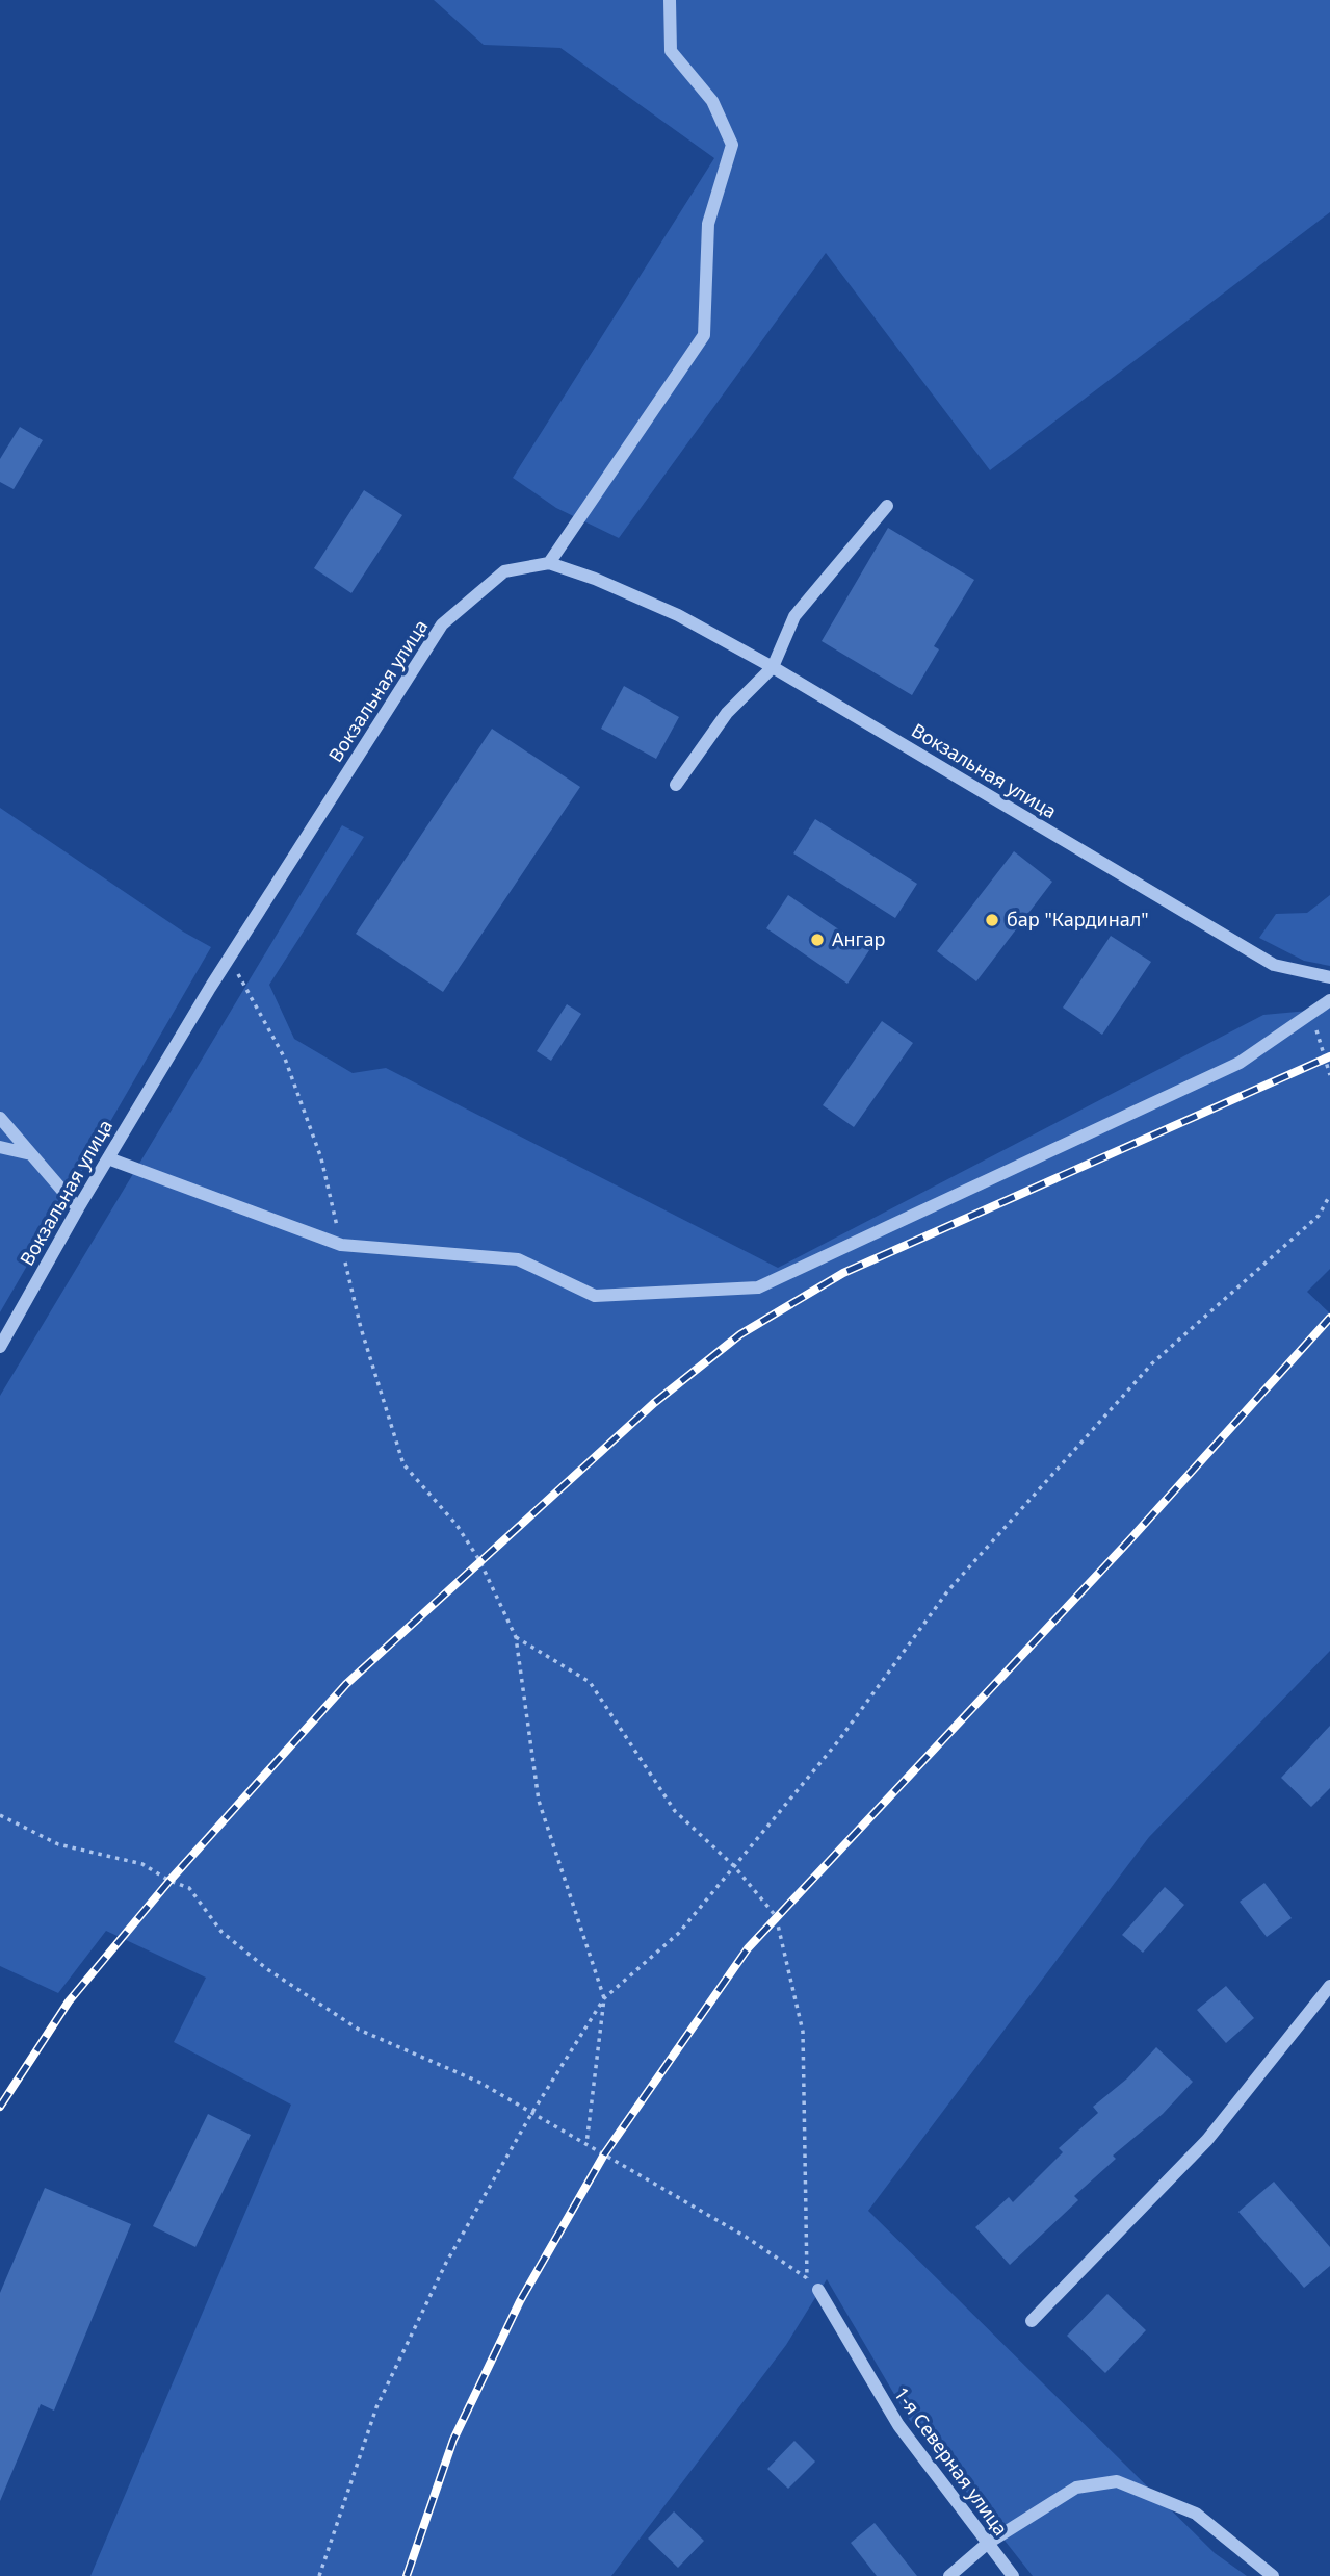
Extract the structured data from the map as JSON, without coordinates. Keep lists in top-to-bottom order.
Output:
{
  "streets": {
    "street": ["Вокзальная улица", "1-я Северная улица"]
  },
  "places": ["бар \"Кардинал\"", "Ангар"]
}
